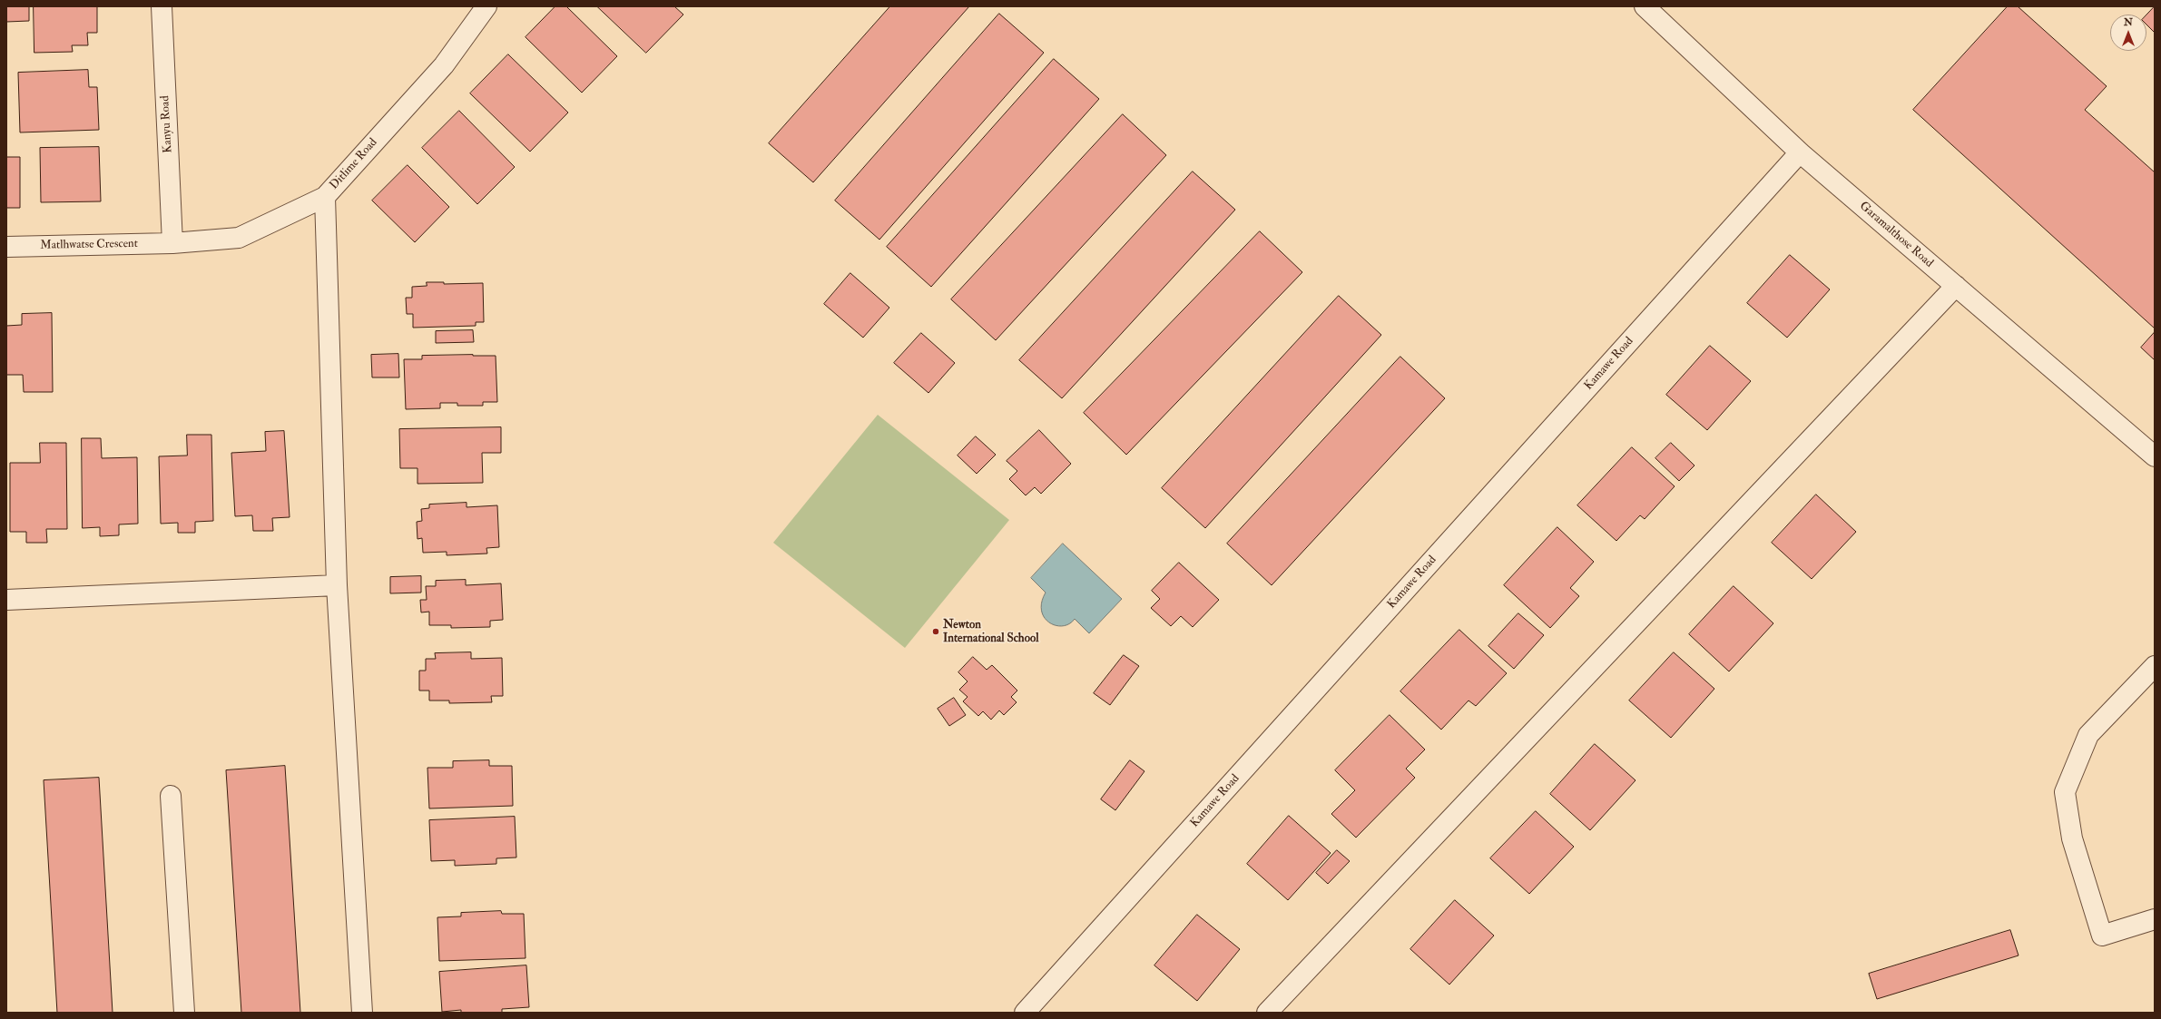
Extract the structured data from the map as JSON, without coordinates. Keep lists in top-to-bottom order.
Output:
{
  "streets": {
    "street": [
      "Kanyu Road",
      "Ditlime Road",
      "Garamalthose Road",
      "Matlhwatse Crescent",
      "Kamawe Road"
    ]
  },
  "crossings": [
    ["Kanyu Road", "Ditlime Road"],
    ["Kanyu Road", "Matlhwatse Crescent"],
    ["Ditlime Road", "Matlhwatse Crescent"],
    ["Garamalthose Road", "Kamawe Road"]
  ],
  "places": ["Newton International School"],
  "north": "top"
}
